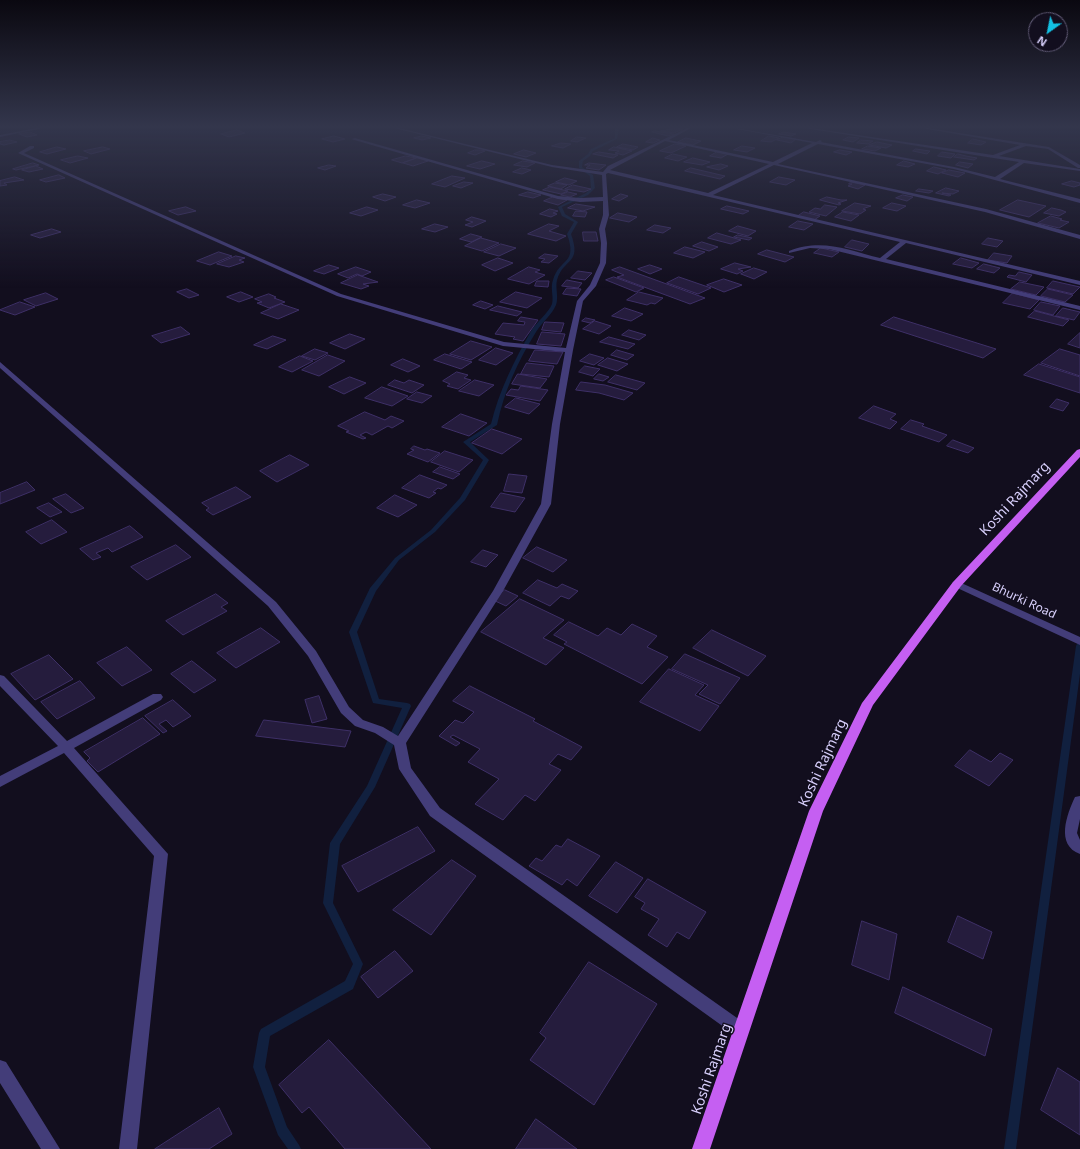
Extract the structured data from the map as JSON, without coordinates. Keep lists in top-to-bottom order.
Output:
{
  "streets": {
    "main road": ["Koshi Rajmarg"],
    "street": ["Bhurki Road"]
  },
  "crossings": [
    ["Koshi Rajmarg", "Bhurki Road"]
  ],
  "north": "bottom left"
}
